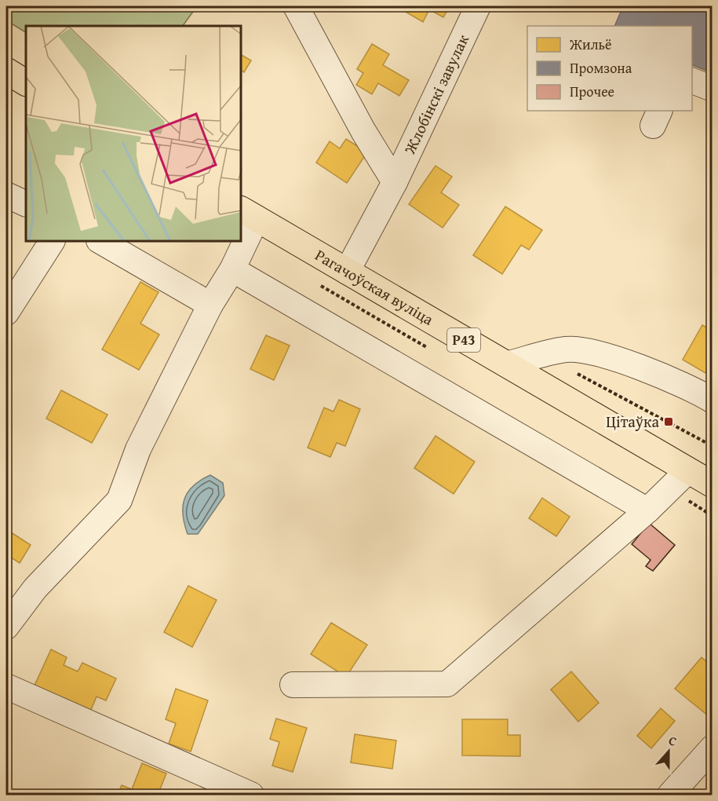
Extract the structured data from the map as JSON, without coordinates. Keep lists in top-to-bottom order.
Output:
{
  "streets": {
    "main road": ["Рагачоўская вуліца", "Р43"],
    "street": ["Жлобінскі завулак"]
  },
  "crossings": [
    ["Жлобінскі завулак", "Рагачоўская вуліца"]
  ],
  "places": {
    "transit": ["Цітаўка"]
  },
  "legend": ["Жильё", "Промзона", "Прочее"],
  "north": "top"
}
